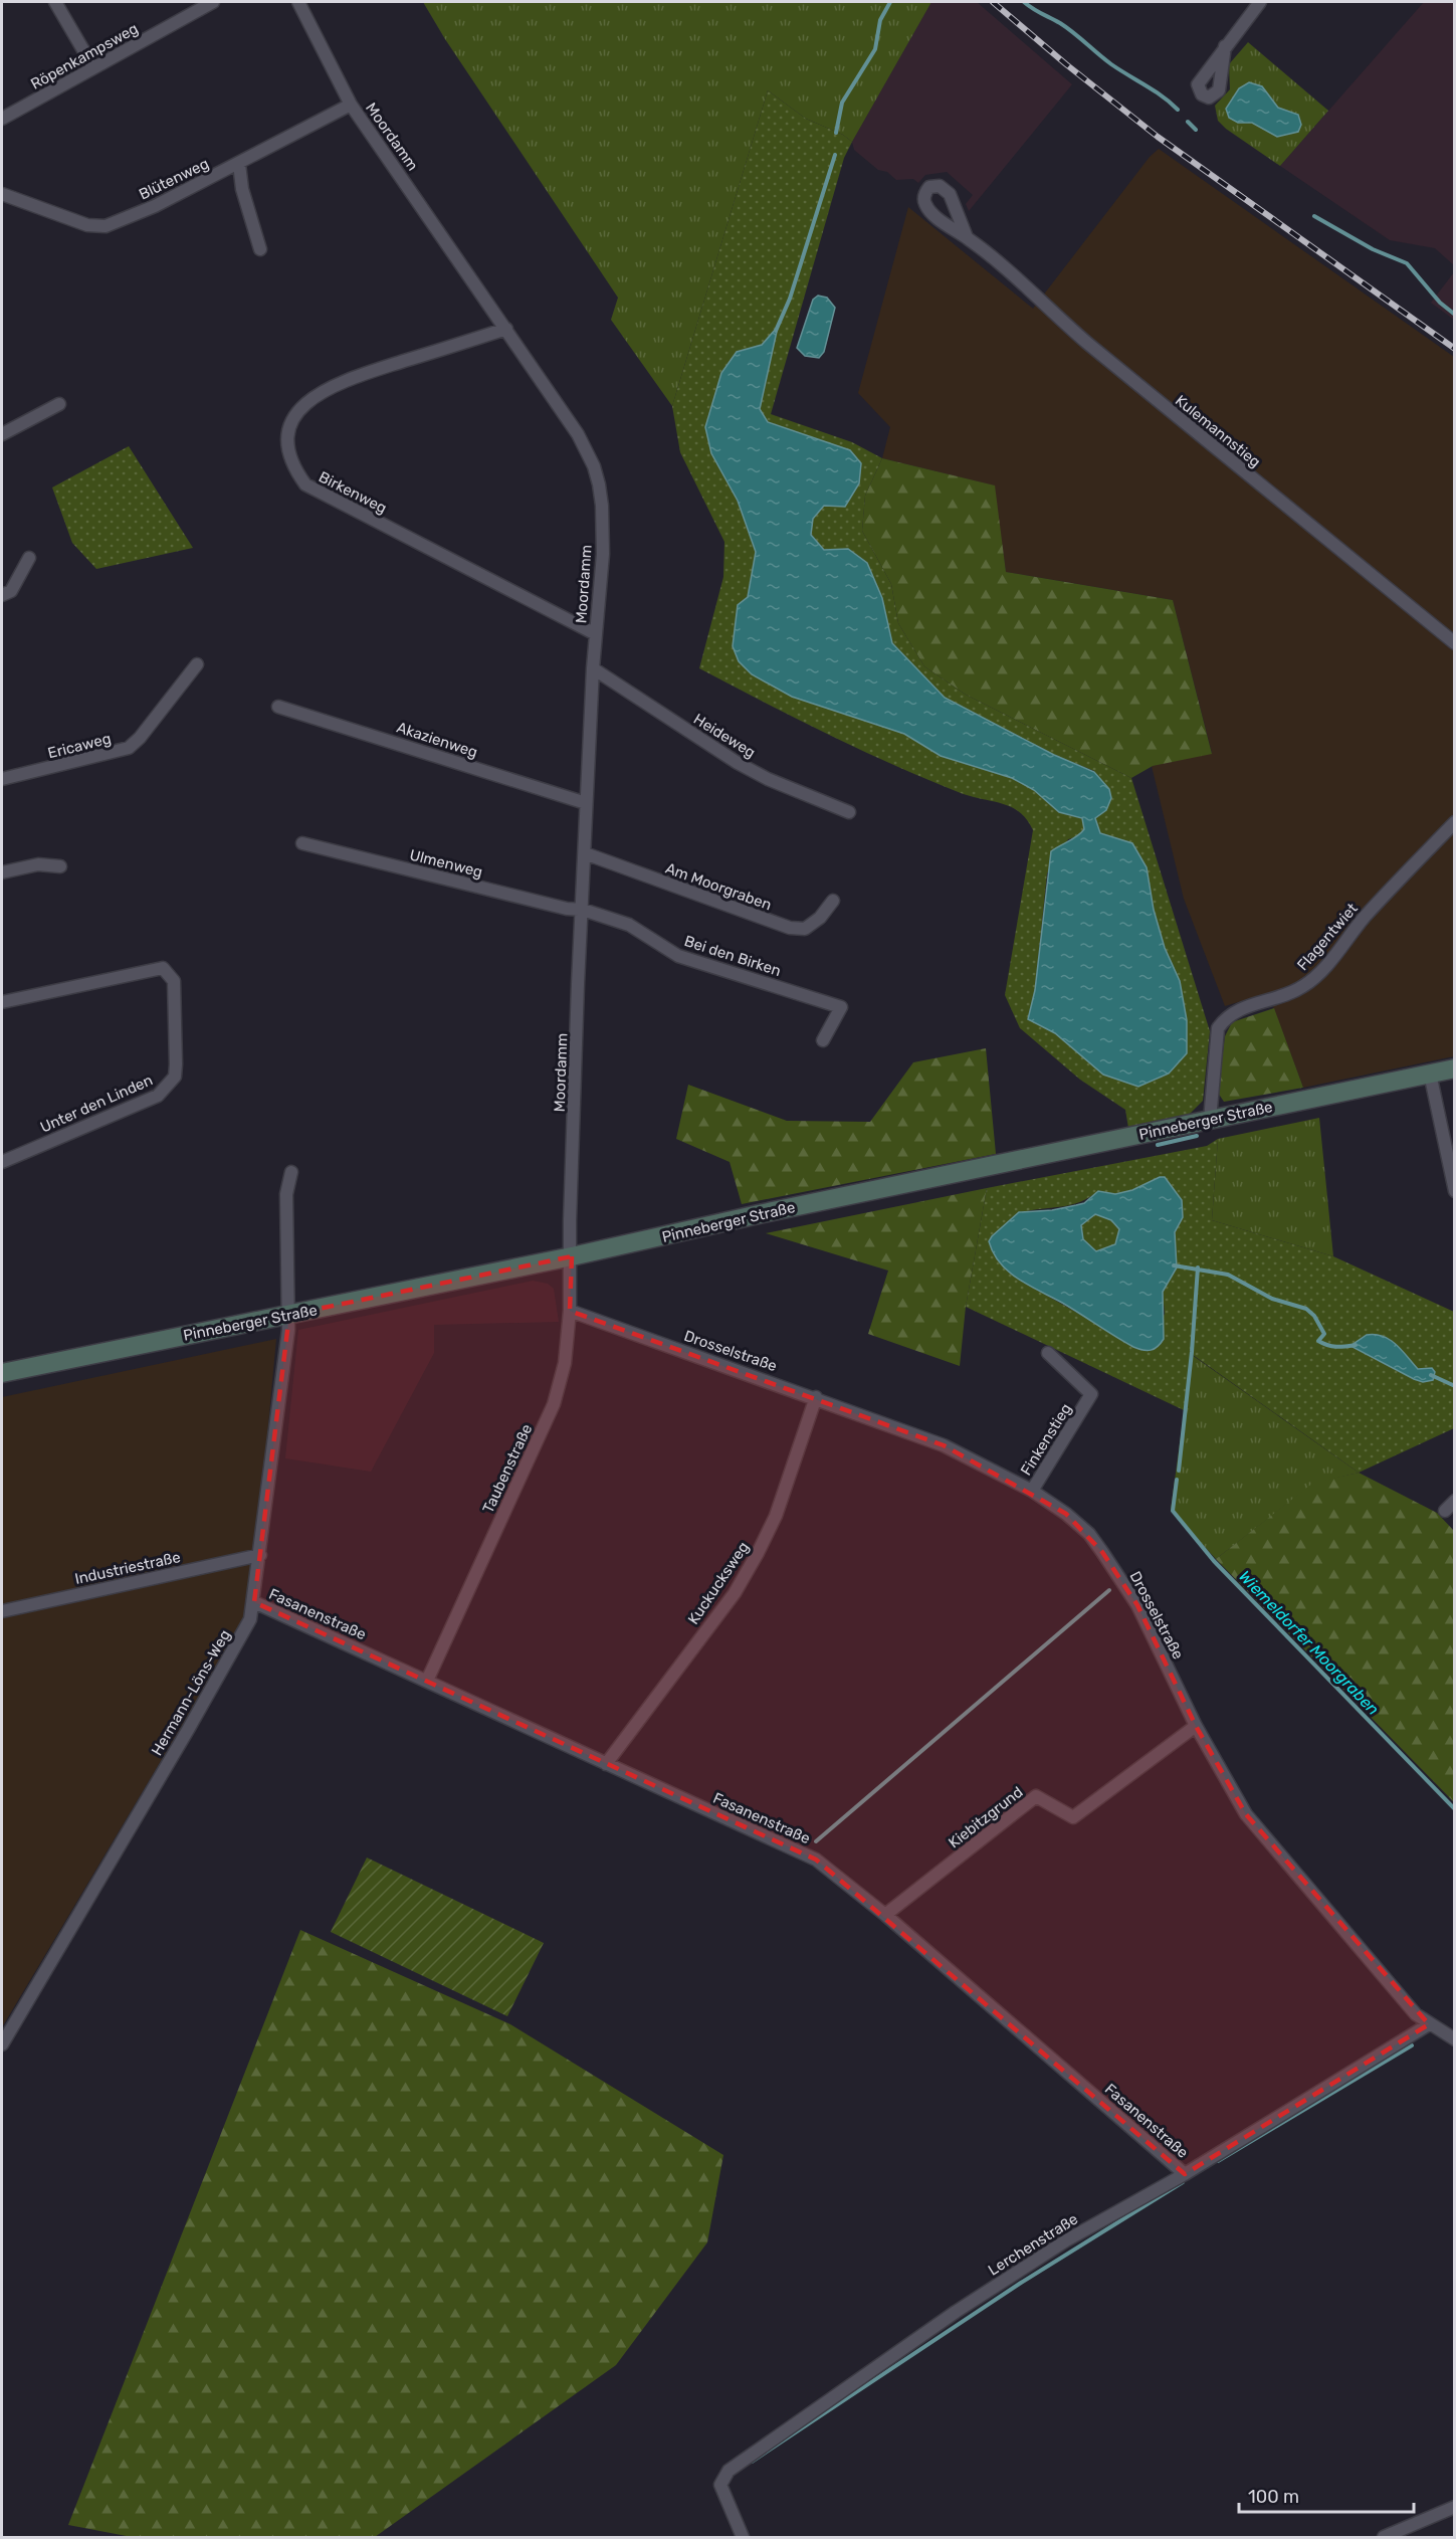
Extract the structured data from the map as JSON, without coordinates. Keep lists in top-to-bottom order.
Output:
{
  "streets": {
    "main road": ["Pinneberger Straße"],
    "street": [
      "Röpenkampsweg",
      "Moordamm",
      "Blütenweg",
      "Kulemannstieg",
      "Birkenweg",
      "Heideweg",
      "Akazienweg",
      "Ericaweg",
      "Ulmenweg",
      "Am Moorgraben",
      "Flagentwiet",
      "Bei den Birken",
      "Unter den Linden",
      "Drosselstraße",
      "Finkenstieg",
      "Taubenstraße",
      "Industriestraße",
      "Kuckucksweg",
      "Fasanenstraße",
      "Hermann-Löns-Weg",
      "Kiebitzgrund",
      "Lerchenstraße"
    ]
  },
  "crossings": [
    ["Moordamm", "Blütenweg"],
    ["Moordamm", "Birkenweg"],
    ["Moordamm", "Heideweg"],
    ["Moordamm", "Akazienweg"],
    ["Moordamm", "Ulmenweg"],
    ["Moordamm", "Am Moorgraben"],
    ["Moordamm", "Bei den Birken"],
    ["Moordamm", "Pinneberger Straße"],
    ["Moordamm", "Taubenstraße"],
    ["Ulmenweg", "Bei den Birken"],
    ["Flagentwiet", "Pinneberger Straße"],
    ["Pinneberger Straße", "Taubenstraße"],
    ["Pinneberger Straße", "Hermann-Löns-Weg"],
    ["Drosselstraße", "Finkenstieg"],
    ["Drosselstraße", "Taubenstraße"],
    ["Drosselstraße", "Kuckucksweg"],
    ["Drosselstraße", "Kiebitzgrund"],
    ["Drosselstraße", "Lerchenstraße"],
    ["Taubenstraße", "Fasanenstraße"],
    ["Industriestraße", "Hermann-Löns-Weg"],
    ["Kuckucksweg", "Fasanenstraße"],
    ["Fasanenstraße", "Hermann-Löns-Weg"],
    ["Fasanenstraße", "Kiebitzgrund"],
    ["Fasanenstraße", "Lerchenstraße"]
  ],
  "water": ["Wiemeldorfer Moorgraben"],
  "scale_bar": "100 m"
}
